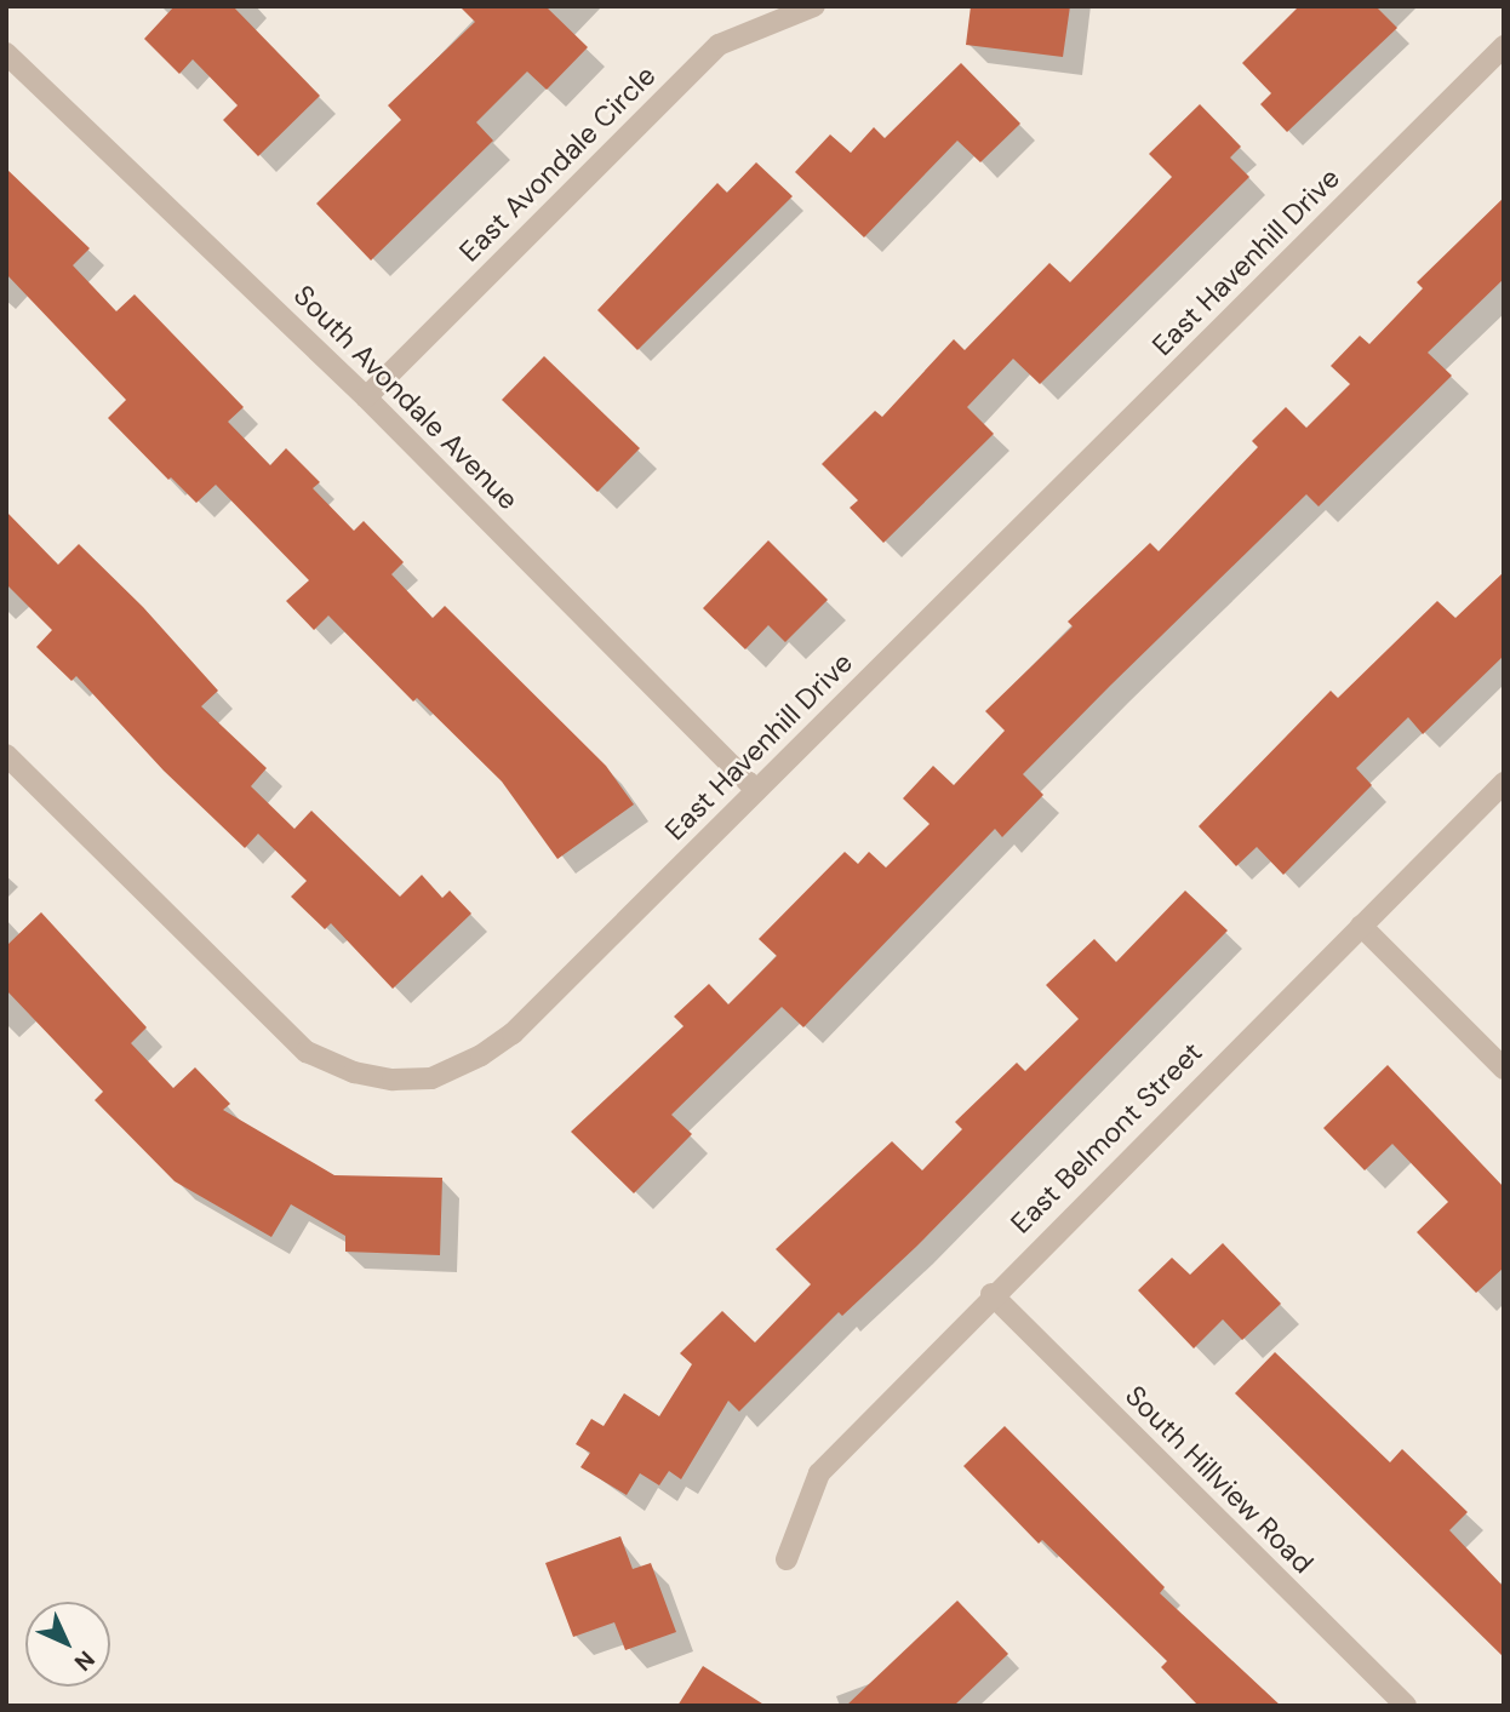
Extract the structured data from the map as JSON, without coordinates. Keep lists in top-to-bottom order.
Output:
{
  "streets": {
    "street": [
      "East Avondale Circle",
      "East Havenhill Drive",
      "South Avondale Avenue",
      "East Belmont Street",
      "South Hillview Road"
    ]
  },
  "crossings": [
    ["East Avondale Circle", "South Avondale Avenue"],
    ["East Havenhill Drive", "South Avondale Avenue"],
    ["East Belmont Street", "South Hillview Road"]
  ],
  "north": "bottom right"
}
